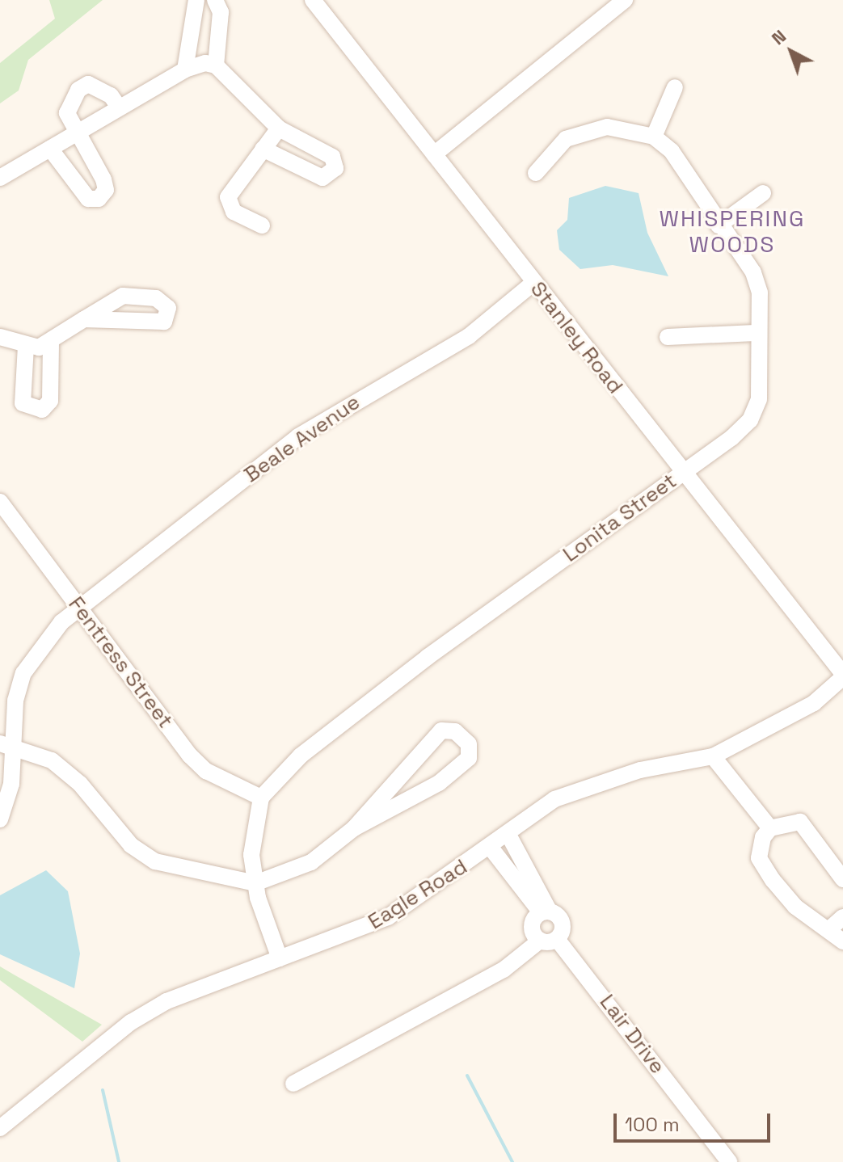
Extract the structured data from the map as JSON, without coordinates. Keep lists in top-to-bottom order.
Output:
{
  "streets": {
    "street": [
      "Stanley Road",
      "Beale Avenue",
      "Lonita Street",
      "Fentress Street",
      "Eagle Road",
      "Lair Drive"
    ]
  },
  "crossings": [
    ["Stanley Road", "Beale Avenue"],
    ["Stanley Road", "Lonita Street"],
    ["Stanley Road", "Eagle Road"],
    ["Beale Avenue", "Fentress Street"],
    ["Lonita Street", "Fentress Street"],
    ["Eagle Road", "Lair Drive"]
  ],
  "districts": ["WHISPERING WOODS"],
  "scale_bar": "100 m",
  "north": "top left"
}
